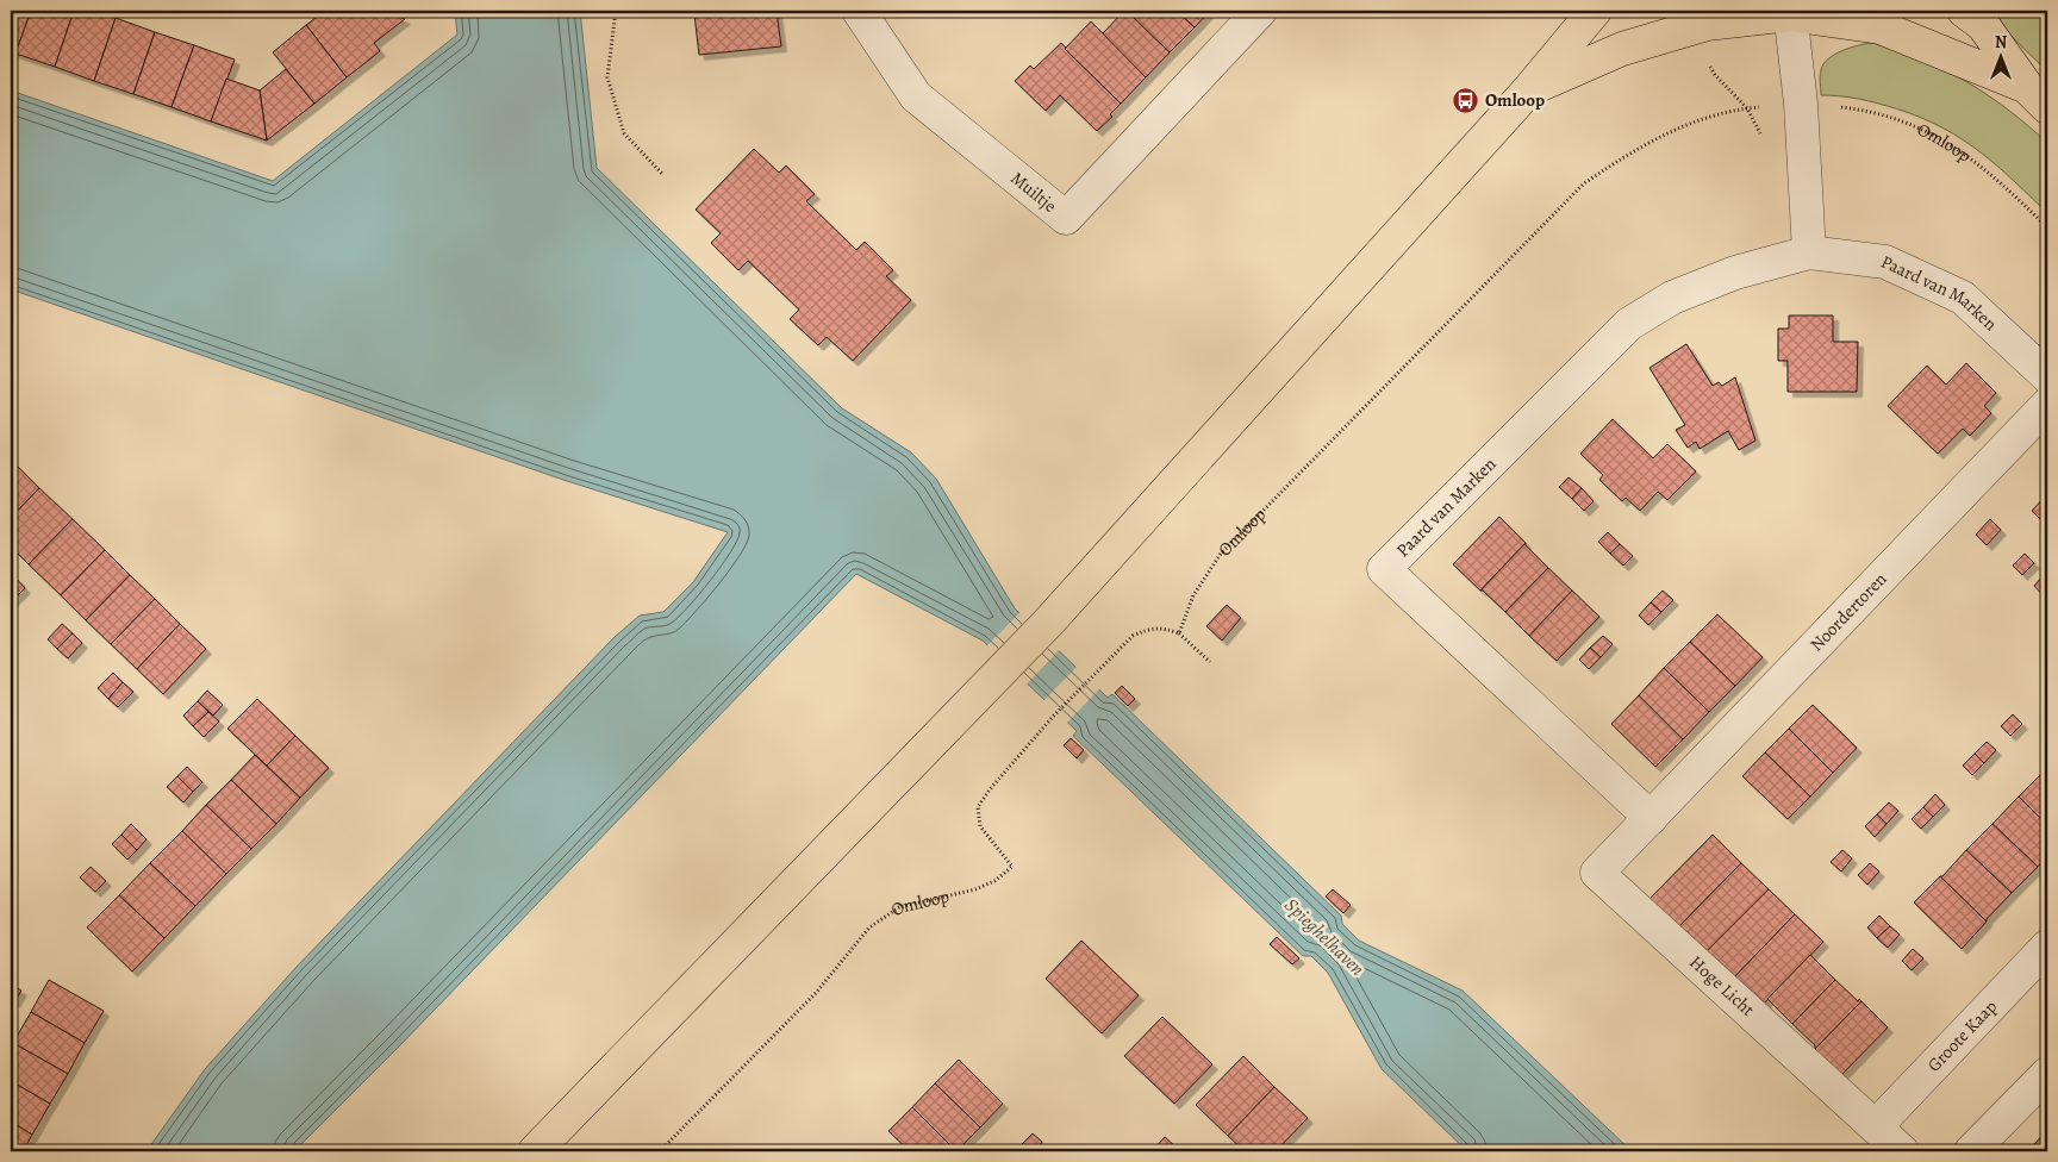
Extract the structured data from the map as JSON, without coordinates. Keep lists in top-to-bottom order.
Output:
{
  "streets": {
    "street": [
      "Muiltje",
      "Paard van Marken",
      "Noordertoren",
      "Hoge Licht",
      "Groote Kaap"
    ],
    "path": ["Omloop"]
  },
  "crossings": [
    ["Paard van Marken", "Noordertoren"],
    ["Paard van Marken", "Hoge Licht"],
    ["Noordertoren", "Hoge Licht"],
    ["Hoge Licht", "Groote Kaap"]
  ],
  "water": ["Spieghelhaven"],
  "places": {
    "bus stop": ["Omloop"]
  },
  "north": "top"
}
